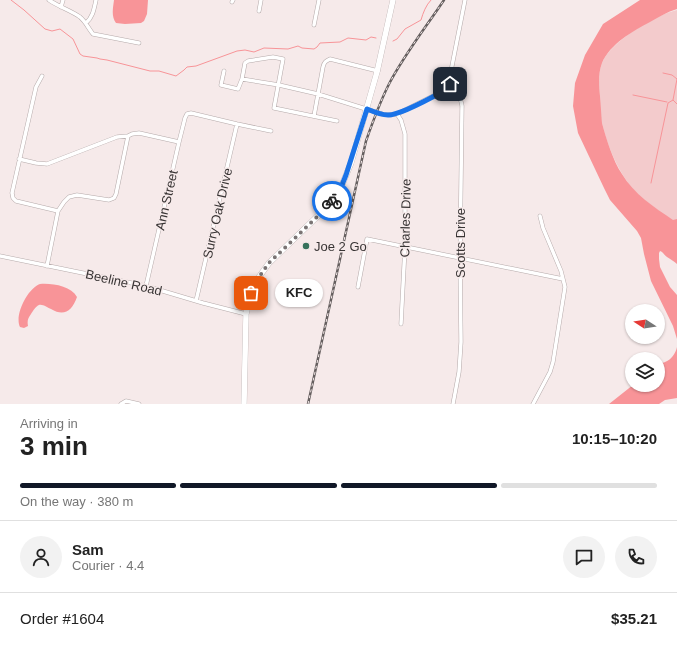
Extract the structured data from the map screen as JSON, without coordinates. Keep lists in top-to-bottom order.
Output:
{
  "streets": {
    "street": [
      "Ann Street",
      "Surry Oak Drive",
      "Charles Drive",
      "Scotts Drive",
      "Beeline Road"
    ]
  },
  "crossings": [
    ["Ann Street", "Surry Oak Drive"],
    ["Ann Street", "Beeline Road"],
    ["Surry Oak Drive", "Beeline Road"]
  ],
  "places": ["Joe 2 Go", "KFC"],
  "north": "left",
  "page": {
    "bubble": "KFC",
    "heading": ["3 min", "Arriving in", "10:15–10:20"],
    "panel": [
      "Sam",
      "Courier · 4.4",
      "Order #1604",
      "$35.21"
    ],
    "bar": "On the way · 380 m"
  }
}
